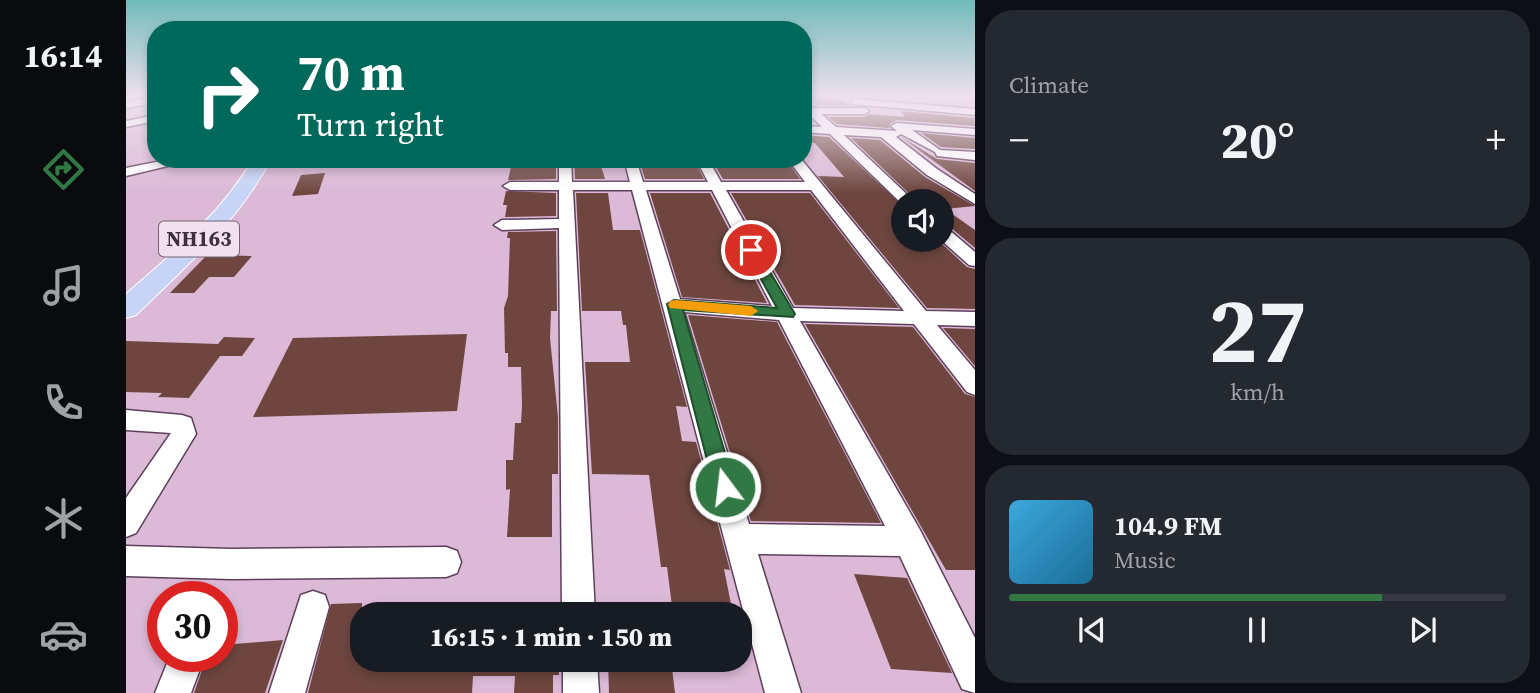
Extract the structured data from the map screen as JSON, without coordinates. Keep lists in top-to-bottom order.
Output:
{
  "streets": {
    "highway": ["NH163"]
  },
  "page": {
    "tabs": "16:14",
    "tile": [
      "Climate",
      ["27", "km/h"]
    ],
    "turn": ["70 m", "Turn right"],
    "heat": ["−", "20°", "+"],
    "song": ["104.9 FM", "Music"],
    "limit": "30",
    "trip": "16:15 · 1 min · 150 m"
  }
}
